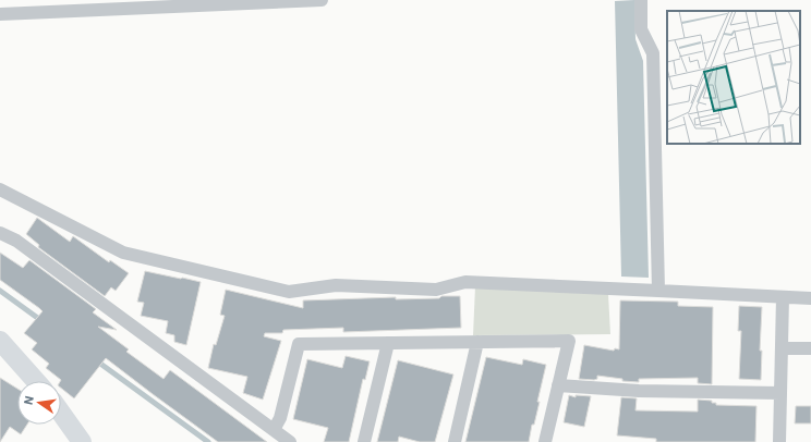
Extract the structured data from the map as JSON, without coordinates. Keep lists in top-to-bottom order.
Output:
{
  "north": "left"
}
